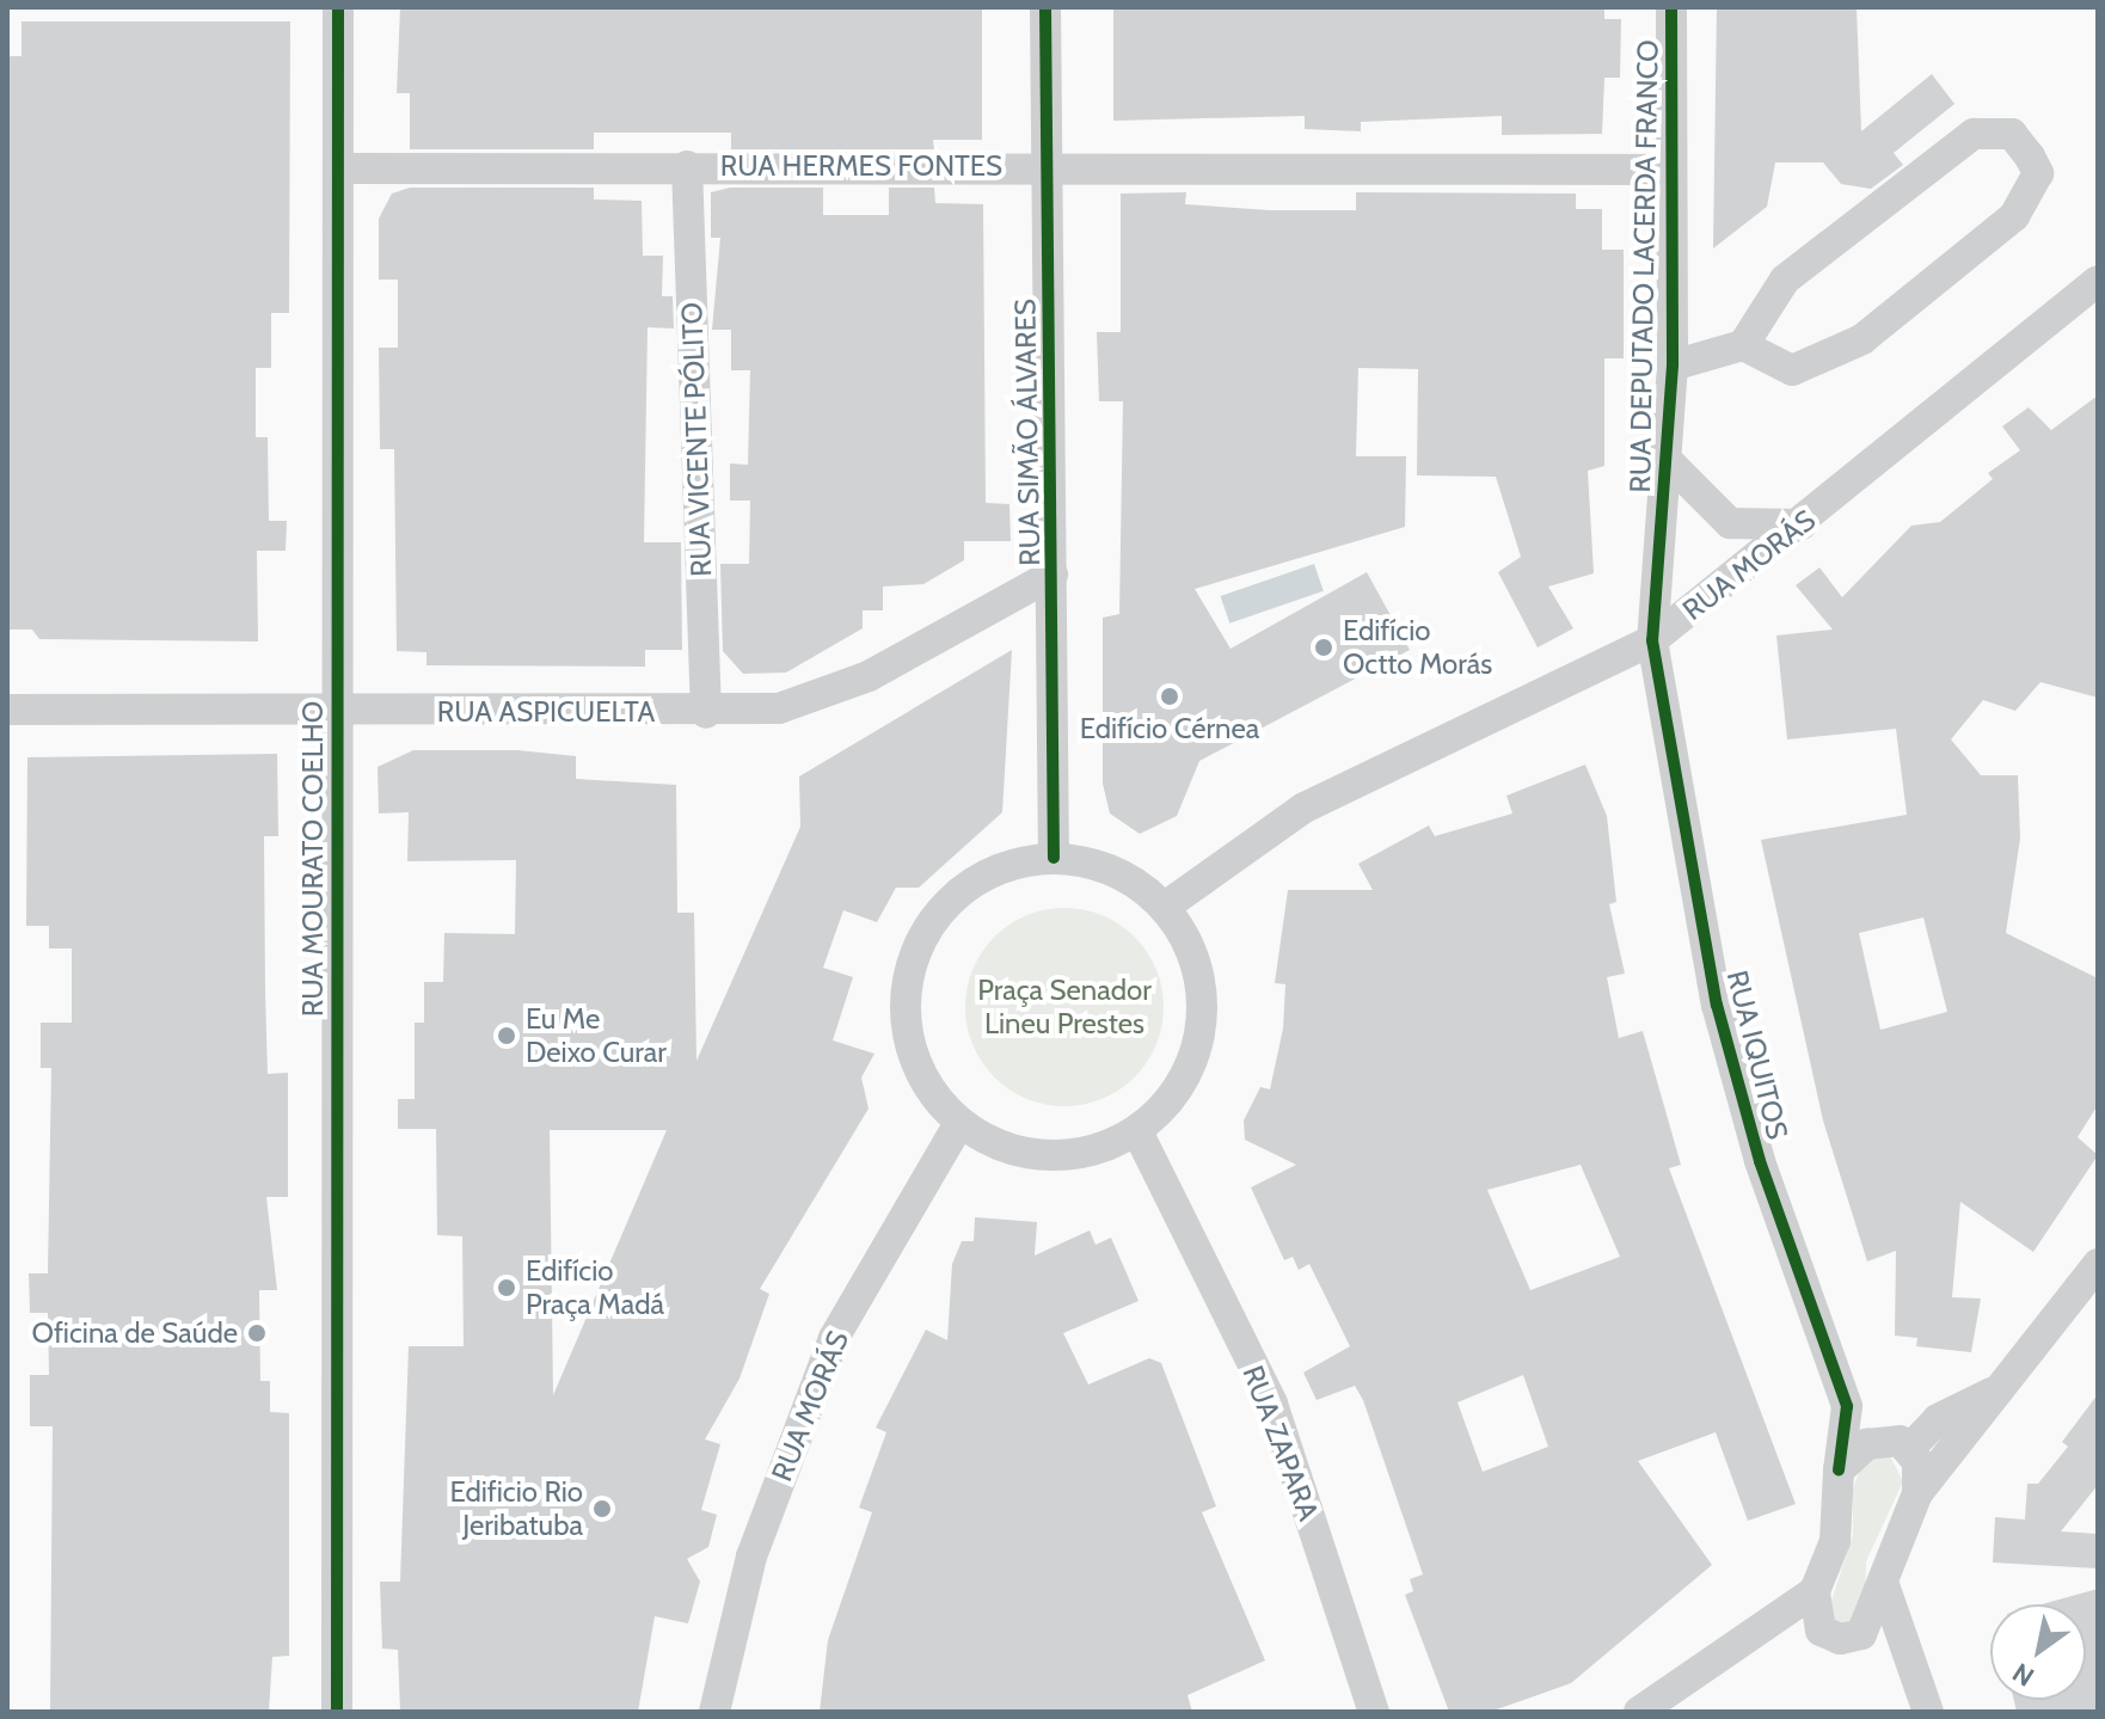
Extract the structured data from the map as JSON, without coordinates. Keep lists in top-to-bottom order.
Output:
{
  "streets": {
    "street": [
      "RUA HERMES FONTES",
      "RUA DEPUTADO LACERDA FRANCO",
      "RUA SIMÃO ÁLVARES",
      "RUA VICENTE PÓLITO",
      "RUA MORÁS",
      "RUA ASPICUELTA",
      "RUA MOURATO COELHO",
      "RUA IQUITOS",
      "RUA ZAPARA"
    ]
  },
  "crossings": [
    ["RUA HERMES FONTES", "RUA DEPUTADO LACERDA FRANCO"],
    ["RUA HERMES FONTES", "RUA SIMÃO ÁLVARES"],
    ["RUA HERMES FONTES", "RUA VICENTE PÓLITO"],
    ["RUA HERMES FONTES", "RUA MOURATO COELHO"],
    ["RUA DEPUTADO LACERDA FRANCO", "RUA MORÁS"],
    ["RUA DEPUTADO LACERDA FRANCO", "RUA IQUITOS"],
    ["RUA SIMÃO ÁLVARES", "RUA MORÁS"],
    ["RUA SIMÃO ÁLVARES", "RUA ASPICUELTA"],
    ["RUA SIMÃO ÁLVARES", "RUA ZAPARA"],
    ["RUA VICENTE PÓLITO", "RUA ASPICUELTA"],
    ["RUA MORÁS", "RUA IQUITOS"],
    ["RUA MORÁS", "RUA ZAPARA"],
    ["RUA ASPICUELTA", "RUA MOURATO COELHO"]
  ],
  "parks": ["Praça Senador Lineu Prestes"],
  "places": [
    "Edifício Octto Morás",
    "Edifício Cérnea",
    "Eu Me Deixo Curar",
    "Edifício Praça Madá",
    "Oficina de Saúde",
    "Edificio Rio Jeribatuba"
  ],
  "north": "bottom left"
}
